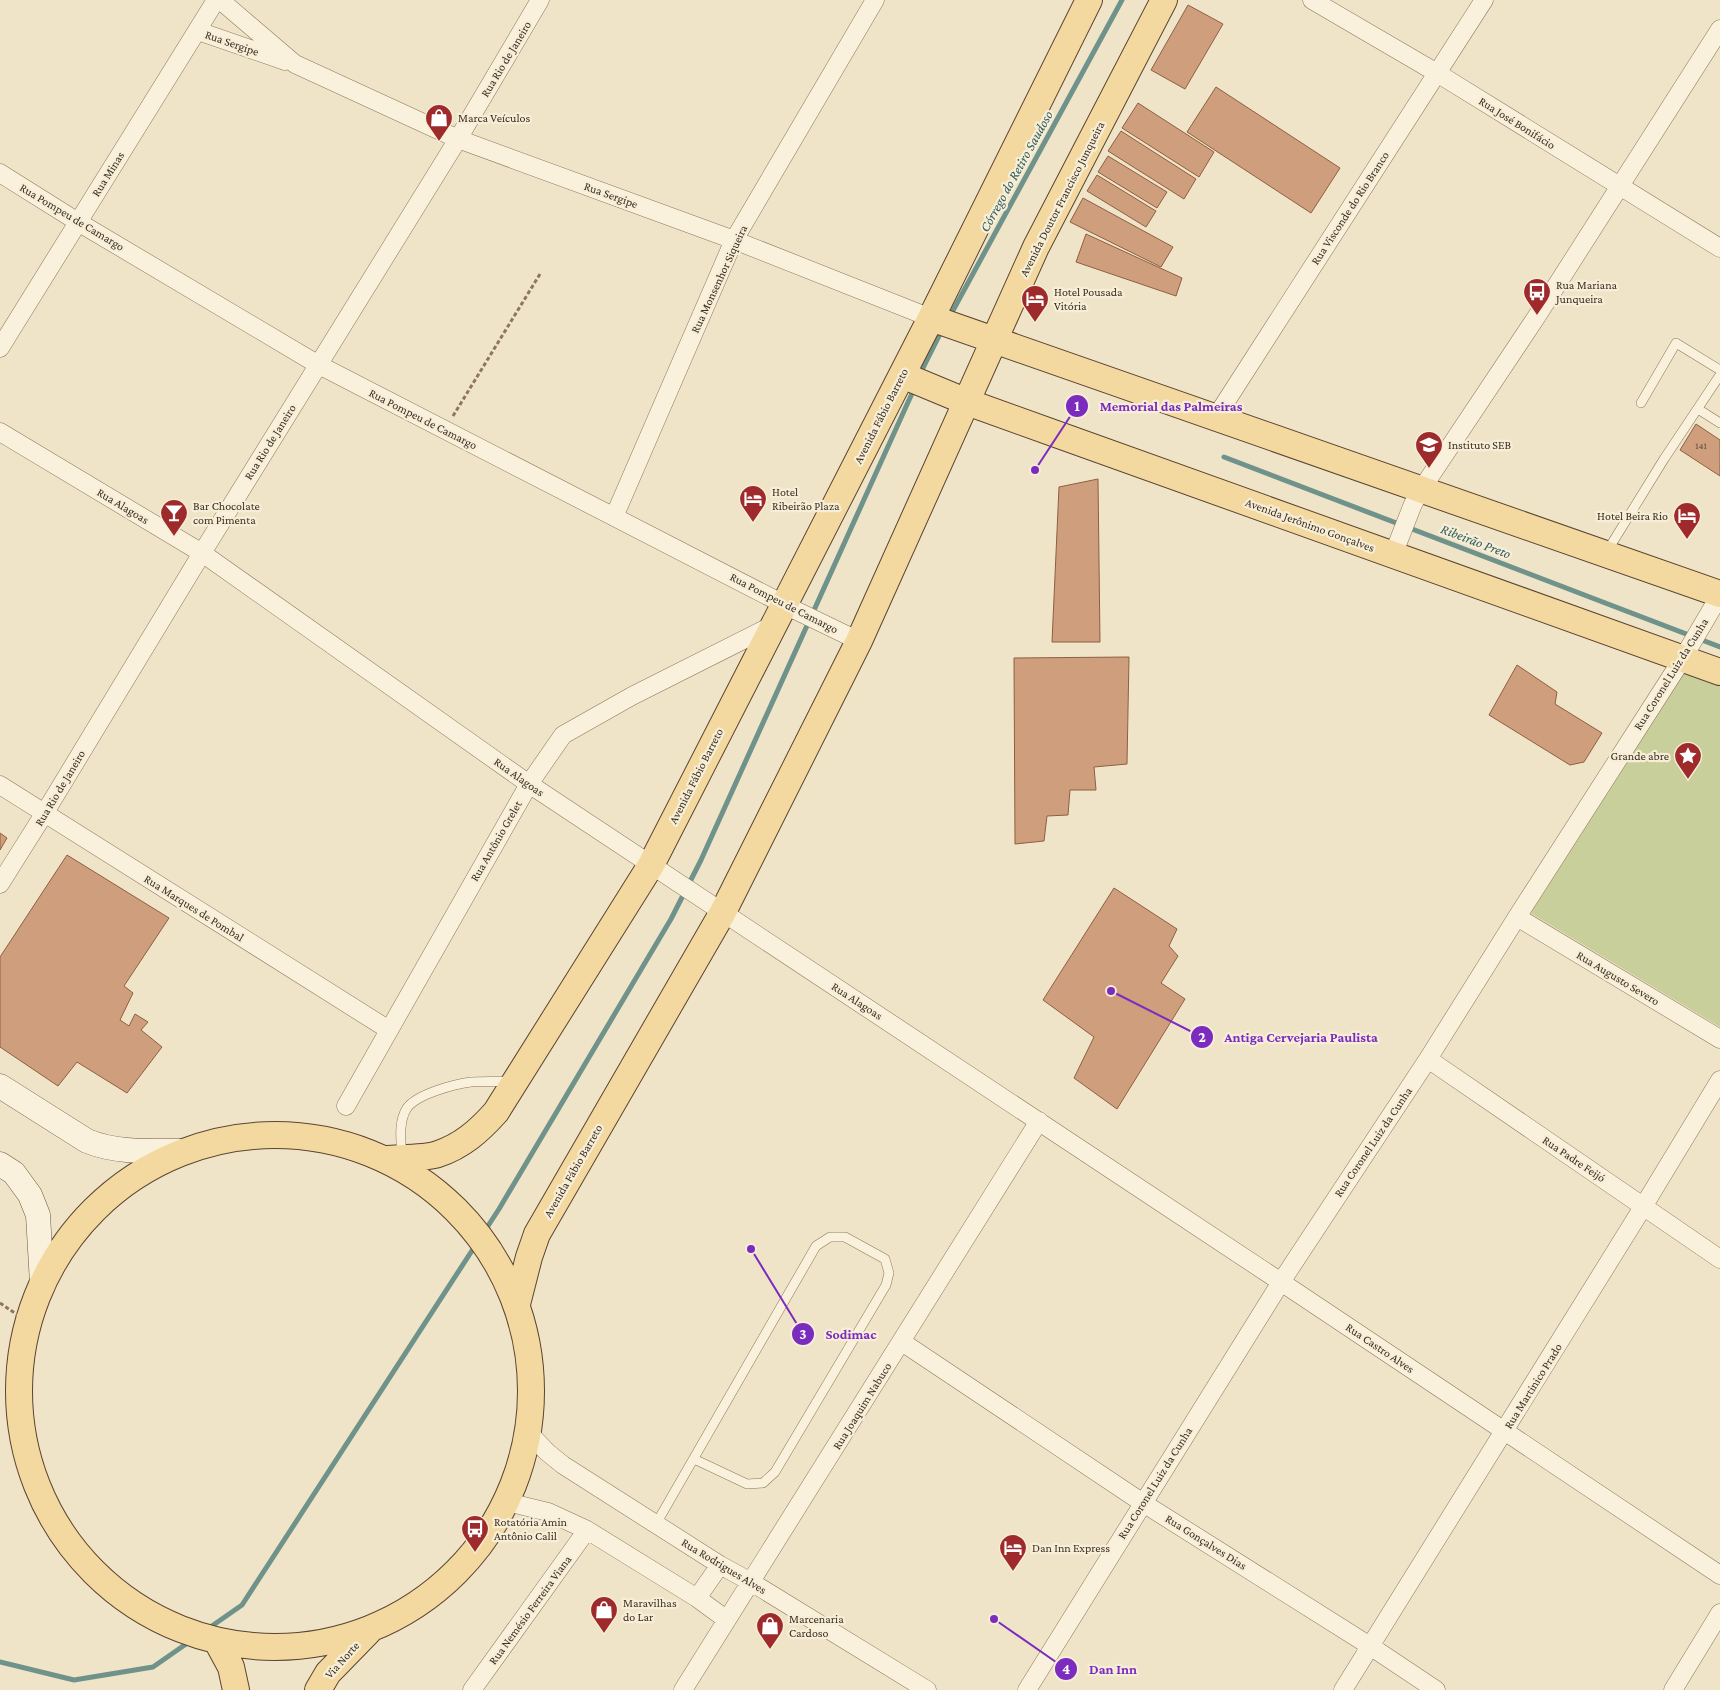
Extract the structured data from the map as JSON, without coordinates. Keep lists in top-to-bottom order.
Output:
{
  "streets": {
    "main road": [
      "Avenida Doutor Francisco Junqueira",
      "Avenida Fábio Barreto",
      "Avenida Jerônimo Gonçalves",
      "Via Norte"
    ],
    "street": [
      "Rua Sergipe",
      "Rua Rio de Janeiro",
      "Rua José Bonifácio",
      "Rua Minas",
      "Rua Visconde do Rio Branco",
      "Rua Pompeu de Camargo",
      "Rua Monsenhor Siqueira",
      "Rua Alagoas",
      "Rua Coronel Luiz da Cunha",
      "Rua Antônio Grelet",
      "Rua Marques de Pombal",
      "Rua Augusto Severo",
      "Rua Padre Feijó",
      "Rua Castro Alves",
      "Rua Martinico Prado",
      "Rua Joaquim Nabuco",
      "Rua Gonçalves Dias",
      "Rua Rodrigues Alves",
      "Rua Nemésio Ferreira Viana"
    ]
  },
  "crossings": [
    ["Rua Sergipe", "Rua Rio de Janeiro"],
    ["Rua Sergipe", "Rua Minas"],
    ["Rua Sergipe", "Rua Monsenhor Siqueira"],
    ["Rua Sergipe", "Avenida Fábio Barreto"],
    ["Rua Rio de Janeiro", "Rua Pompeu de Camargo"],
    ["Rua Rio de Janeiro", "Rua Alagoas"],
    ["Rua Rio de Janeiro", "Rua Marques de Pombal"],
    ["Rua José Bonifácio", "Rua Visconde do Rio Branco"],
    ["Rua Minas", "Rua Pompeu de Camargo"],
    ["Avenida Doutor Francisco Junqueira", "Avenida Fábio Barreto"],
    ["Avenida Doutor Francisco Junqueira", "Avenida Jerônimo Gonçalves"],
    ["Rua Pompeu de Camargo", "Rua Monsenhor Siqueira"],
    ["Rua Pompeu de Camargo", "Avenida Fábio Barreto"],
    ["Rua Pompeu de Camargo", "Rua Antônio Grelet"],
    ["Avenida Fábio Barreto", "Rua Alagoas"],
    ["Avenida Fábio Barreto", "Avenida Jerônimo Gonçalves"],
    ["Avenida Fábio Barreto", "Rua Antônio Grelet"],
    ["Rua Alagoas", "Rua Antônio Grelet"],
    ["Rua Alagoas", "Rua Castro Alves"],
    ["Rua Alagoas", "Rua Joaquim Nabuco"],
    ["Avenida Jerônimo Gonçalves", "Rua Coronel Luiz da Cunha"],
    ["Rua Coronel Luiz da Cunha", "Rua Augusto Severo"],
    ["Rua Coronel Luiz da Cunha", "Rua Padre Feijó"],
    ["Rua Coronel Luiz da Cunha", "Rua Castro Alves"],
    ["Rua Coronel Luiz da Cunha", "Rua Gonçalves Dias"],
    ["Rua Antônio Grelet", "Rua Marques de Pombal"],
    ["Rua Padre Feijó", "Rua Martinico Prado"],
    ["Rua Castro Alves", "Rua Martinico Prado"],
    ["Rua Castro Alves", "Rua Joaquim Nabuco"],
    ["Rua Martinico Prado", "Rua Gonçalves Dias"],
    ["Rua Joaquim Nabuco", "Rua Gonçalves Dias"],
    ["Rua Joaquim Nabuco", "Rua Rodrigues Alves"]
  ],
  "water": ["Córrego do Retiro Saudoso", "Ribeirão Preto"],
  "places": {
    "shop": ["Marca Veículos", "Maravilhas do Lar", "Marcenaria Cardoso"],
    "bus stop": ["Rua Mariana Junqueira", "Rotatória Amin Antônio Calil"],
    "hotel": [
      "Hotel Pousada Vitória",
      "Hotel Ribeirão Plaza",
      "Hotel Beira Rio",
      "Dan Inn Express"
    ],
    "school or university": ["Instituto SEB"],
    "other": [
      "Memorial das Palmeiras",
      "Antiga Cervejaria Paulista",
      "Sodimac",
      "Dan Inn"
    ],
    "bar": ["Bar Chocolate com Pimenta"],
    "place": ["Grande abre"]
  },
  "house_numbers": ["141"]
}
